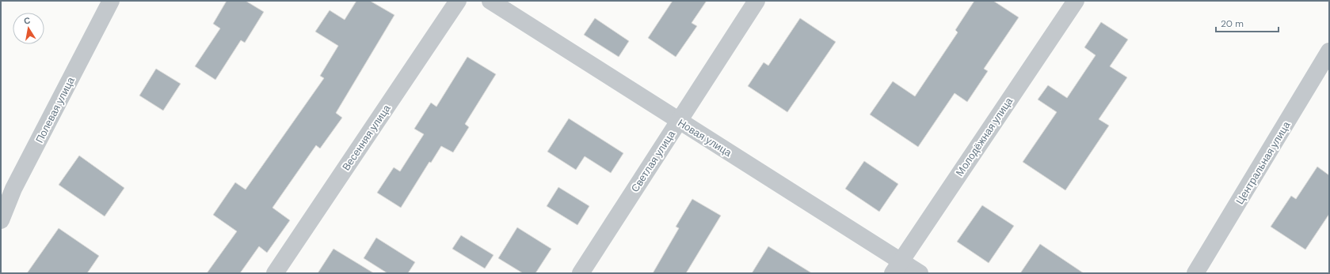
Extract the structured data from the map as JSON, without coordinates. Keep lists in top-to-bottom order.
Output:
{
  "streets": {
    "street": [
      "Полевая улица",
      "Молодёжная улица",
      "Весенняя улица",
      "Новая улица",
      "Светлая улица",
      "Центральная улица"
    ]
  },
  "crossings": [
    ["Молодёжная улица", "Новая улица"],
    ["Новая улица", "Светлая улица"]
  ],
  "scale_bar": "20 m",
  "north": "top"
}
